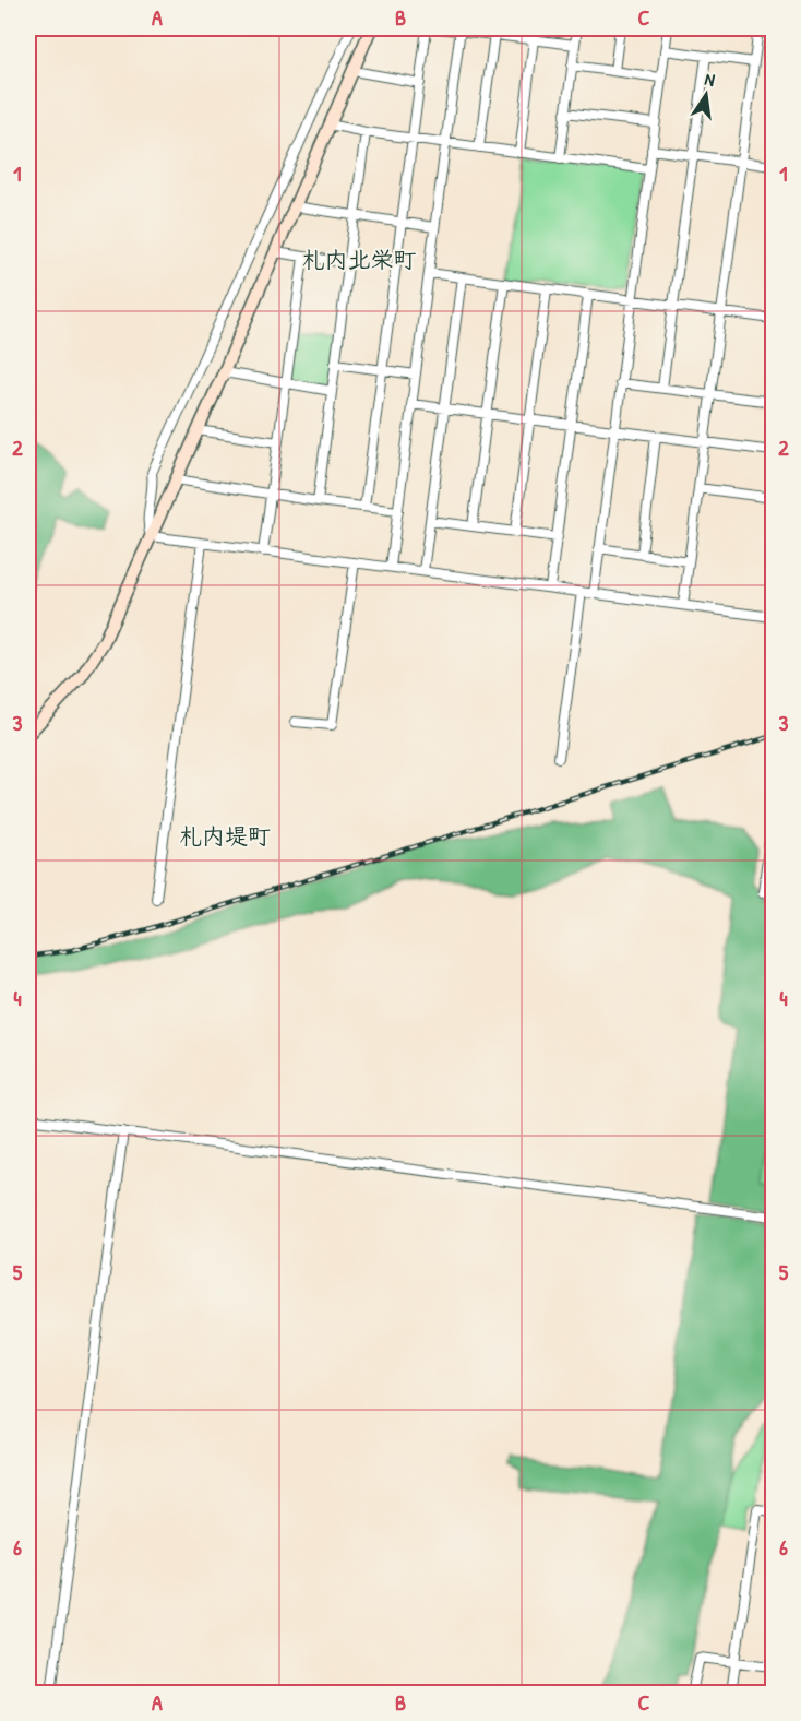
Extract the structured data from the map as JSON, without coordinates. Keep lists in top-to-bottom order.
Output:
{
  "districts": ["札内北栄町", "札内堤町"],
  "north": "top",
  "grid": {
    "columns": ["A", "B", "C"],
    "rows": [
      "1",
      "2",
      "3",
      "4",
      "5",
      "6"
    ]
  }
}
